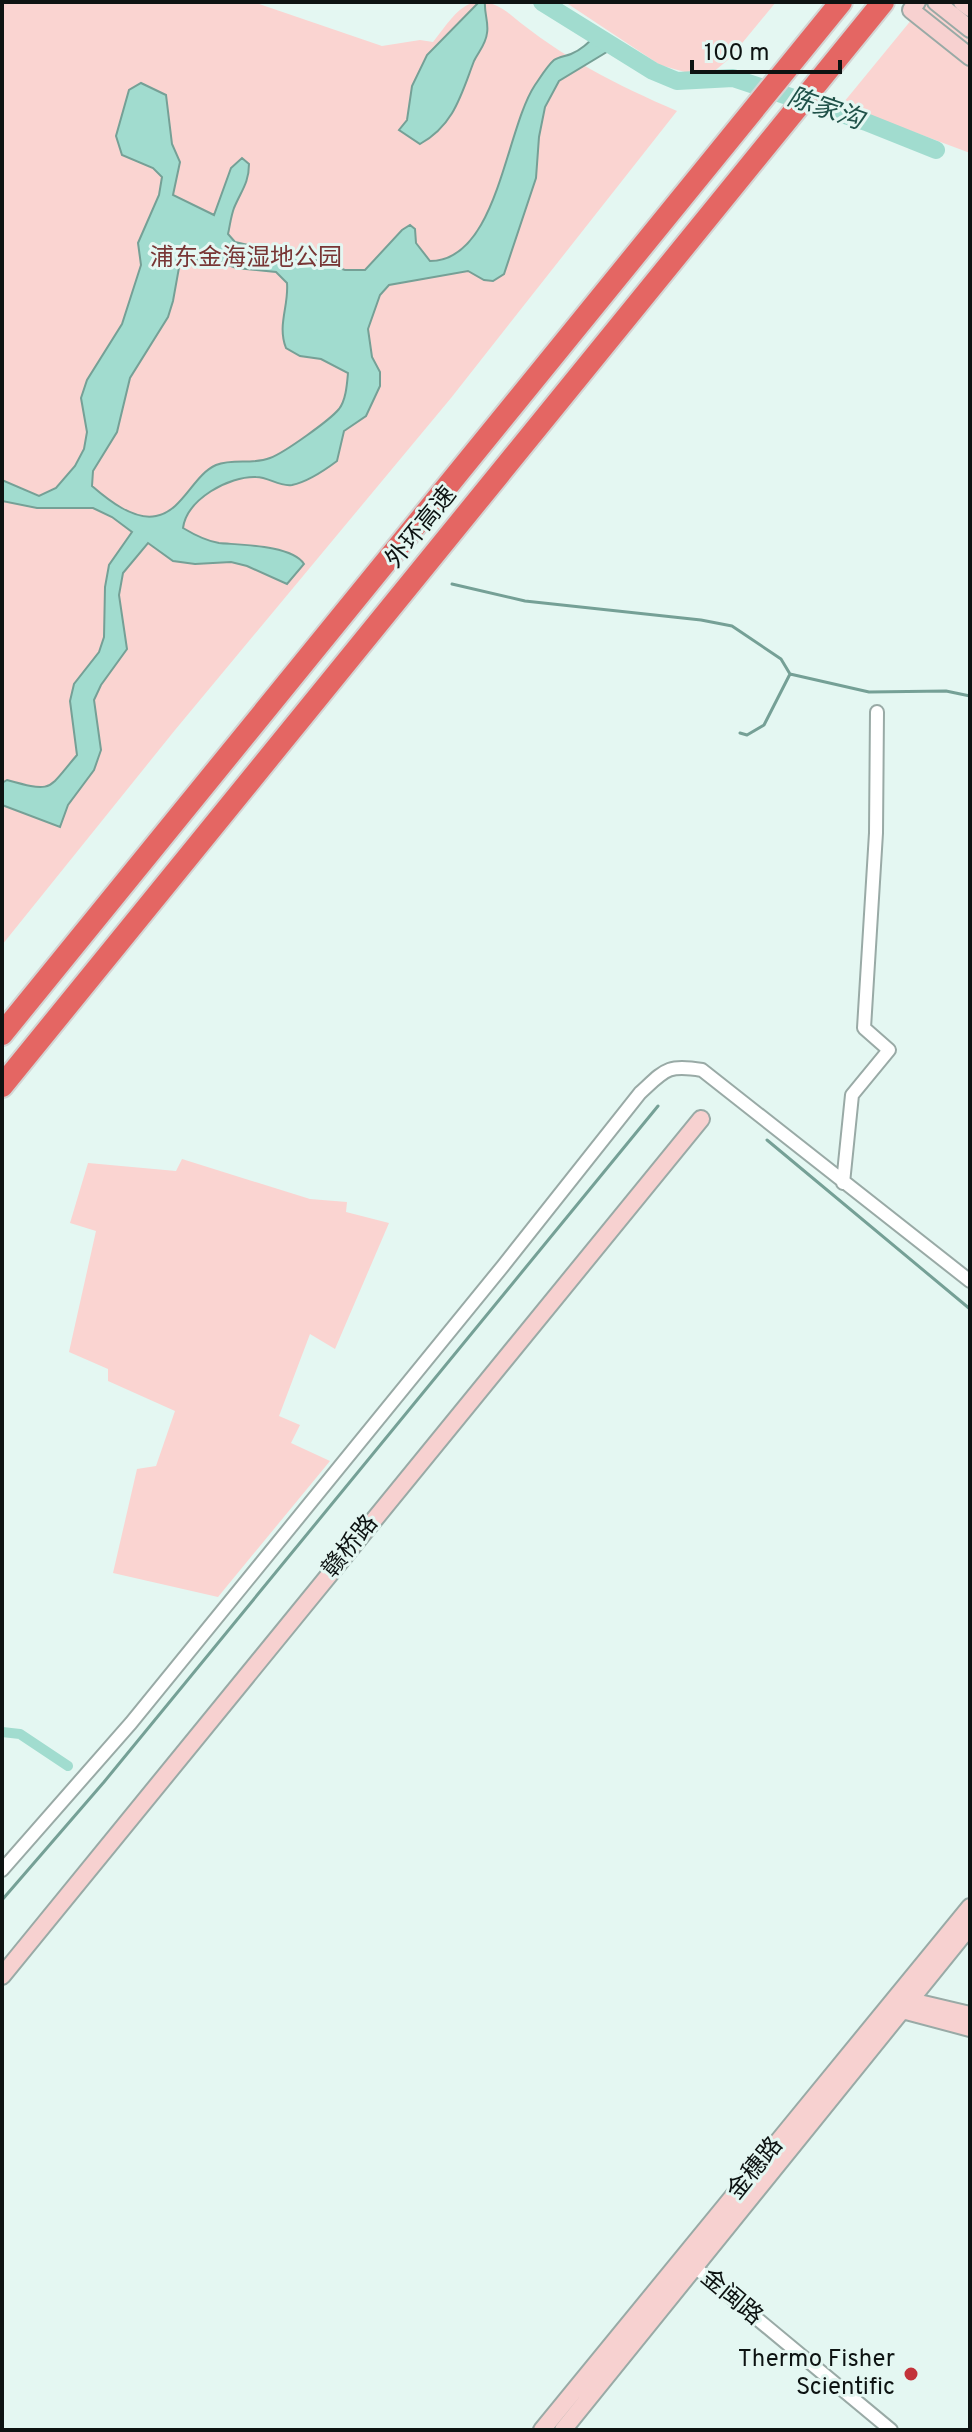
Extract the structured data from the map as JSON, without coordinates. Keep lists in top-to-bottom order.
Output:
{
  "streets": {
    "highway": ["外环高速"],
    "street": ["赣桥路", "金穗路", "金闽路"]
  },
  "crossings": [
    ["金穗路", "金闽路"]
  ],
  "water": ["陈家沟"],
  "parks": ["浦东金海湿地公园"],
  "places": ["Thermo Fisher Scientific"],
  "scale_bar": "100 m"
}
